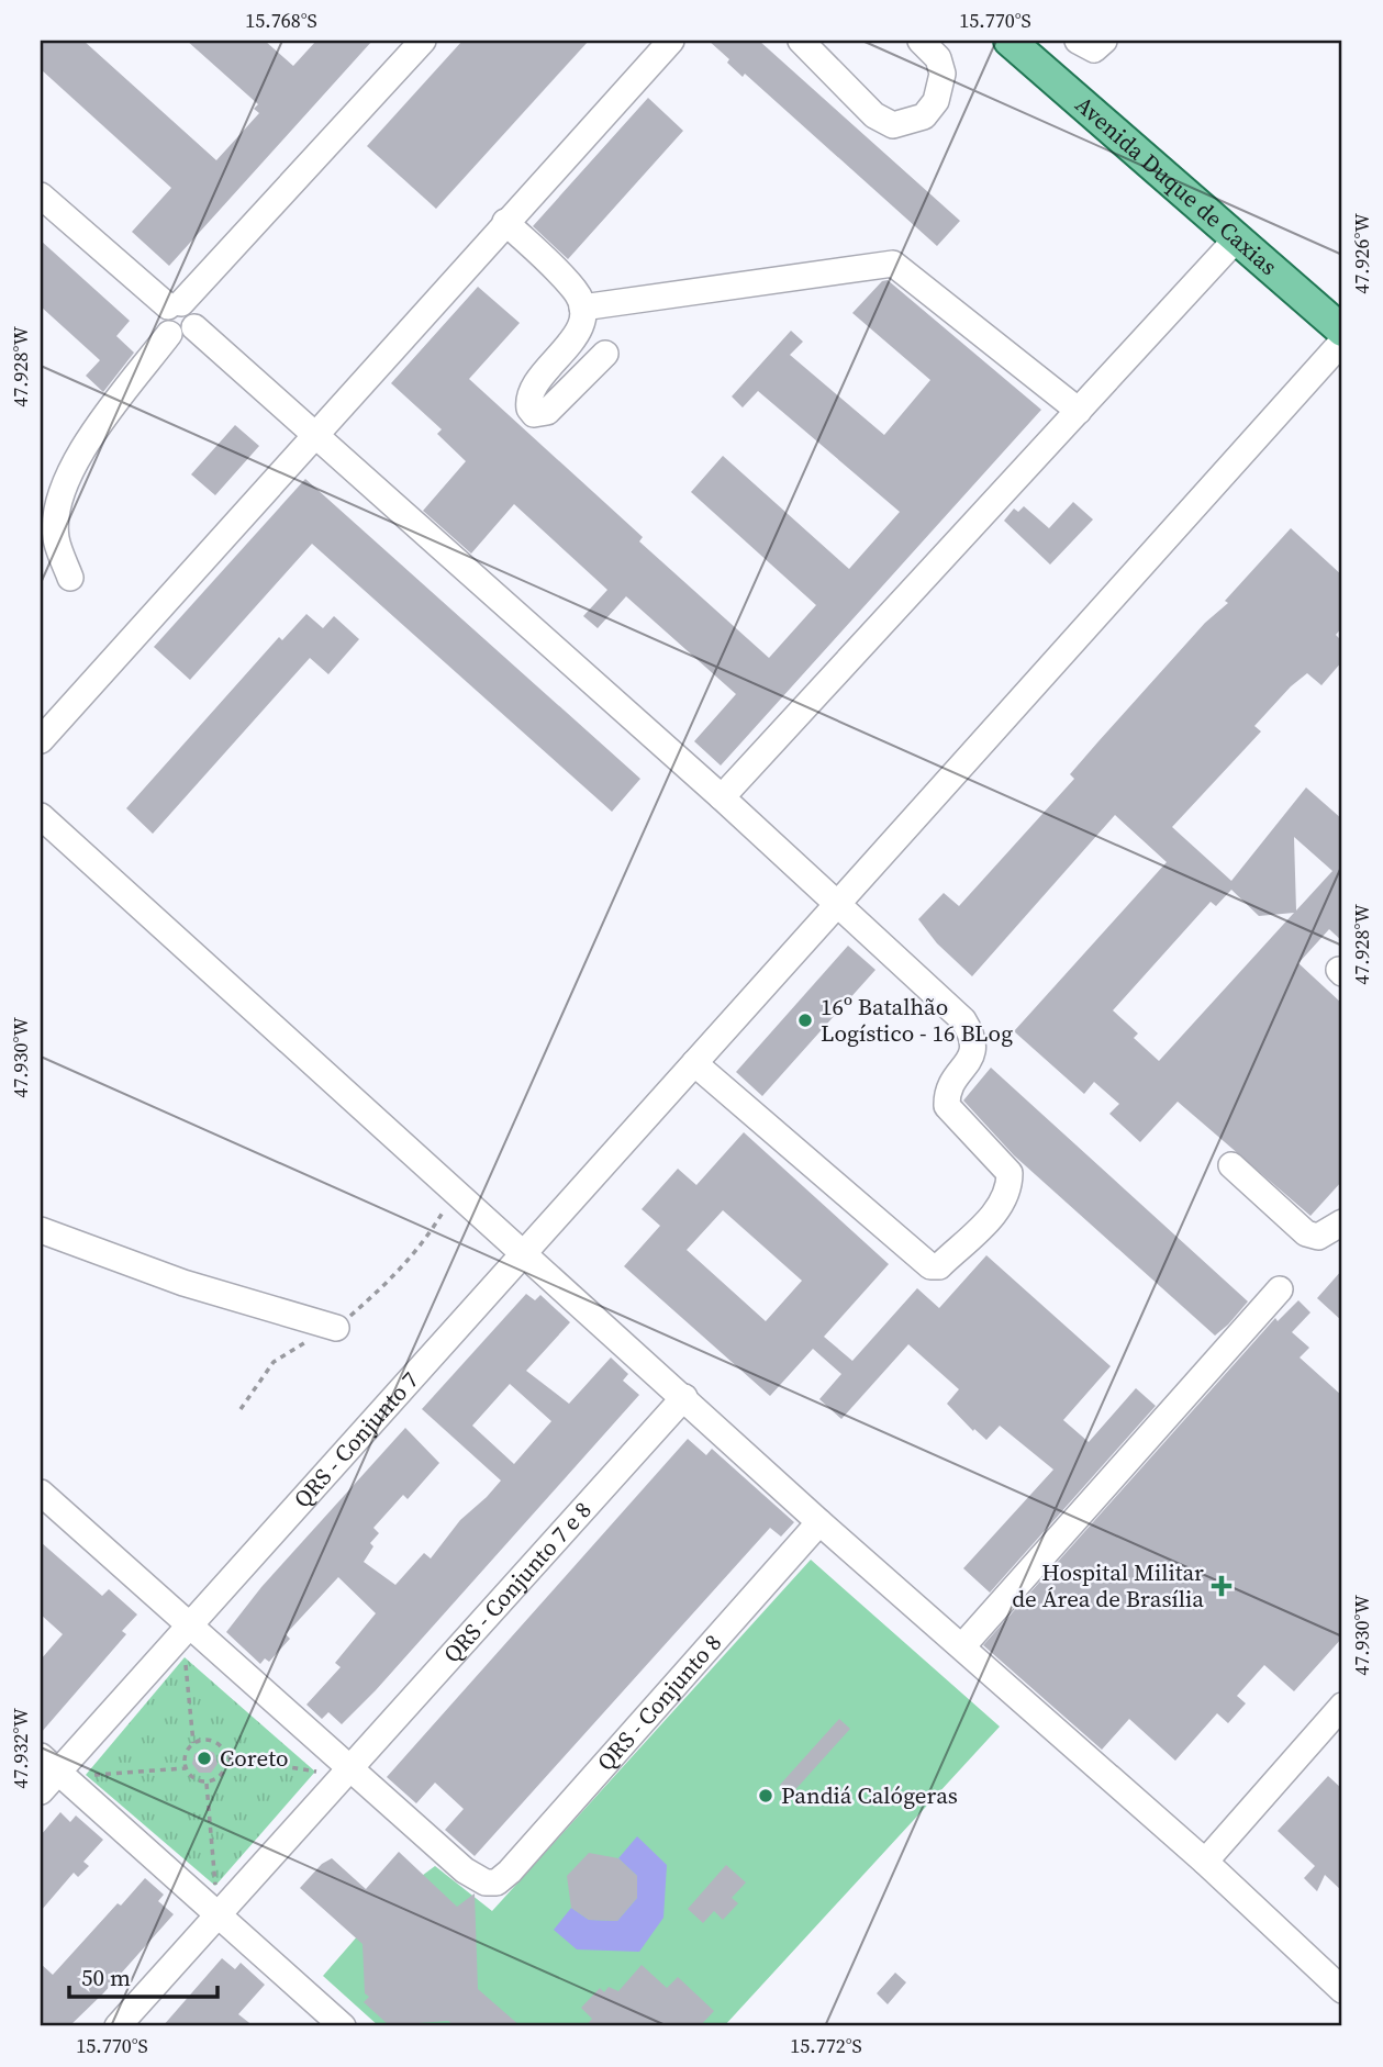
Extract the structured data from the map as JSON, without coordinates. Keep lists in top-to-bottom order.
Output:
{
  "streets": {
    "main road": ["Avenida Duque de Caxias"],
    "street": ["QRS - Conjunto 7", "QRS - Conjunto 7 e 8", "QRS - Conjunto 8"]
  },
  "crossings": [
    ["QRS - Conjunto 7 e 8", "QRS - Conjunto 8"]
  ],
  "places": {
    "other": ["16º Batalhão Logístico - 16 BLog", "Coreto", "Pandiá Calógeras"],
    "health": ["Hospital Militar de Área de Brasília"]
  },
  "scale_bar": "50 m",
  "coordinates": [
    "15.768°S",
    "15.770°S",
    "47.926°W",
    "47.928°W",
    "47.930°W",
    "47.932°W",
    "15.772°S"
  ]
}
